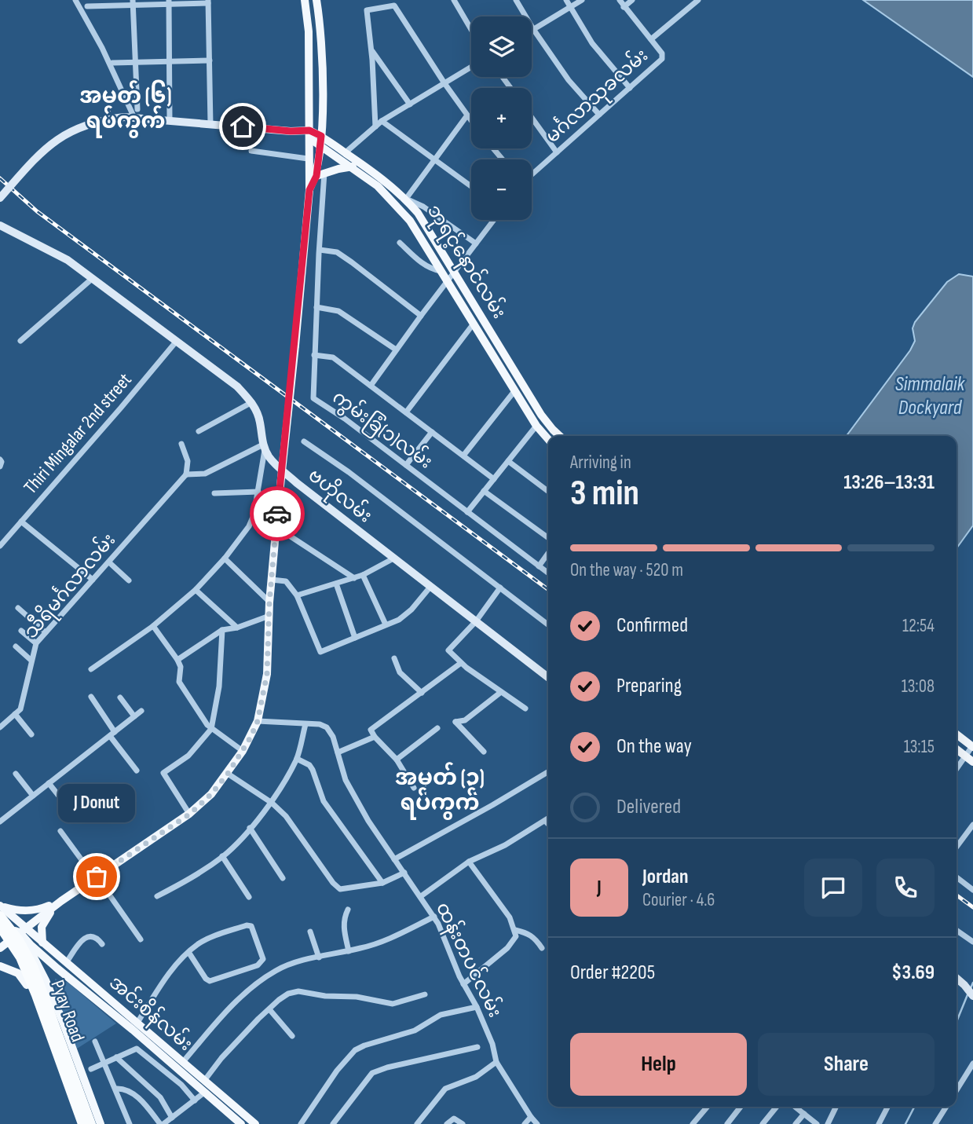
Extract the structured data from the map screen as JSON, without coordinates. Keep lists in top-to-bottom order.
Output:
{
  "streets": {
    "highway": ["Pyay Road"],
    "main road": ["ဘုရင့်နောင်လမ်း", "ဗဟိုလမ်း", "အင်းစိန်လမ်း"],
    "street": [
      "မင်္ဂလာသုခလမ်း",
      "ကွမ်းခြံ(၁)လမ်း",
      "Thiri Mingalar 2nd street",
      "သီရိမင်္ဂလာလမ်း",
      "ထန်းတပင်လမ်း"
    ]
  },
  "crossings": [
    ["Pyay Road", "အင်းစိန်လမ်း"]
  ],
  "districts": ["အမှတ် (၆) ရပ်ကွက်", "အမှတ် (၃) ရပ်ကွက်"],
  "water": ["Simmalaik Dockyard"],
  "places": ["J Donut"],
  "page": {
    "map_buttons": ["+", "−"],
    "heading": ["3 min", "Arriving in", "13:26–13:31"],
    "panel": [
      "Jordan",
      "Courier · 4.6",
      "Order #2205",
      "$3.69"
    ],
    "bar": "On the way · 520 m",
    "list": [
      ["Confirmed", "12:54"],
      ["Preparing", "13:08"],
      ["On the way", "13:15"],
      "Delivered"
    ],
    "bubble": "J Donut",
    "round": "J",
    "buttons": ["Help", "Share"]
  }
}
